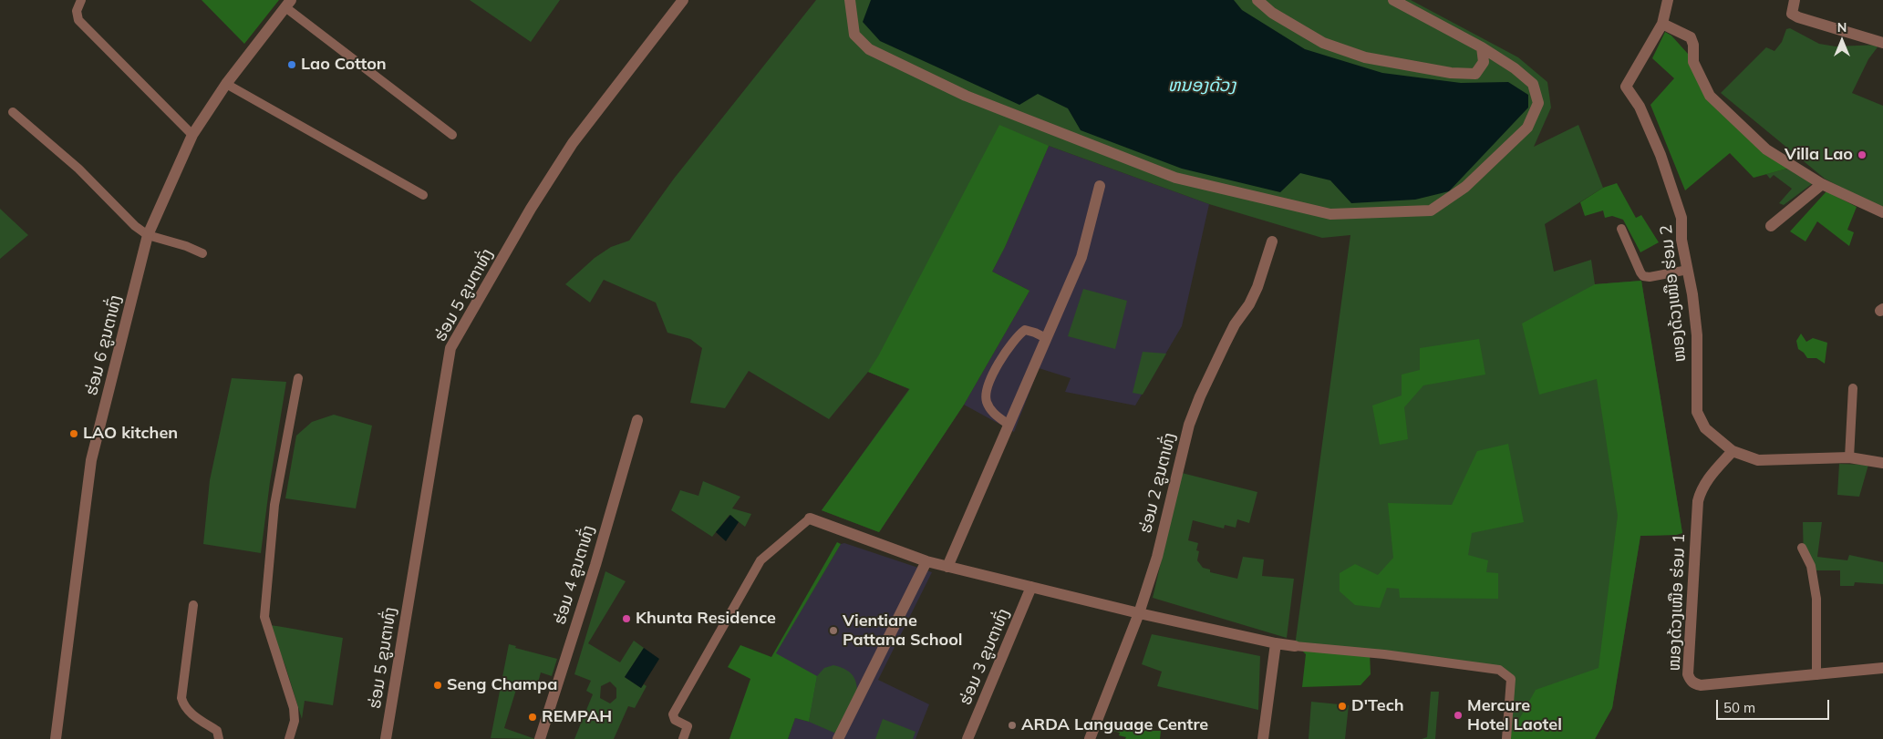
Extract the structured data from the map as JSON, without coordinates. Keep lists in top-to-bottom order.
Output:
{
  "streets": {
    "street": [
      "ໜອງດ້ວງເໜືອ ຮ່ອມ 2",
      "ຮ່ອມ 5 ຂູນຕາທົ່ງ",
      "ຮ່ອມ 6 ຂູນຕາທົ່ງ",
      "ຮ່ອມ 2 ຂູນຕາທົ່ງ",
      "ຮ່ອມ 4 ຂູນຕາທົ່ງ",
      "ໜອງດ້ວງເໜືອ ຮ່ອມ 1",
      "ຮ່ອມ 3 ຂູນຕາທົ່ງ"
    ]
  },
  "crossings": [
    ["ໜອງດ້ວງເໜືອ ຮ່ອມ 2", "ໜອງດ້ວງເໜືອ ຮ່ອມ 1"]
  ],
  "water": ["ຫນອງດ້ວງ"],
  "places": [
    "Lao Cotton",
    "Villa Lao",
    "LAO kitchen",
    "Khunta Residence",
    "Vientiane Pattana School",
    "Seng Champa",
    "D'Tech",
    "Mercure Hotel Laotel",
    "REMPAH",
    "ARDA Language Centre"
  ],
  "scale_bar": "50 m",
  "north": "top"
}
